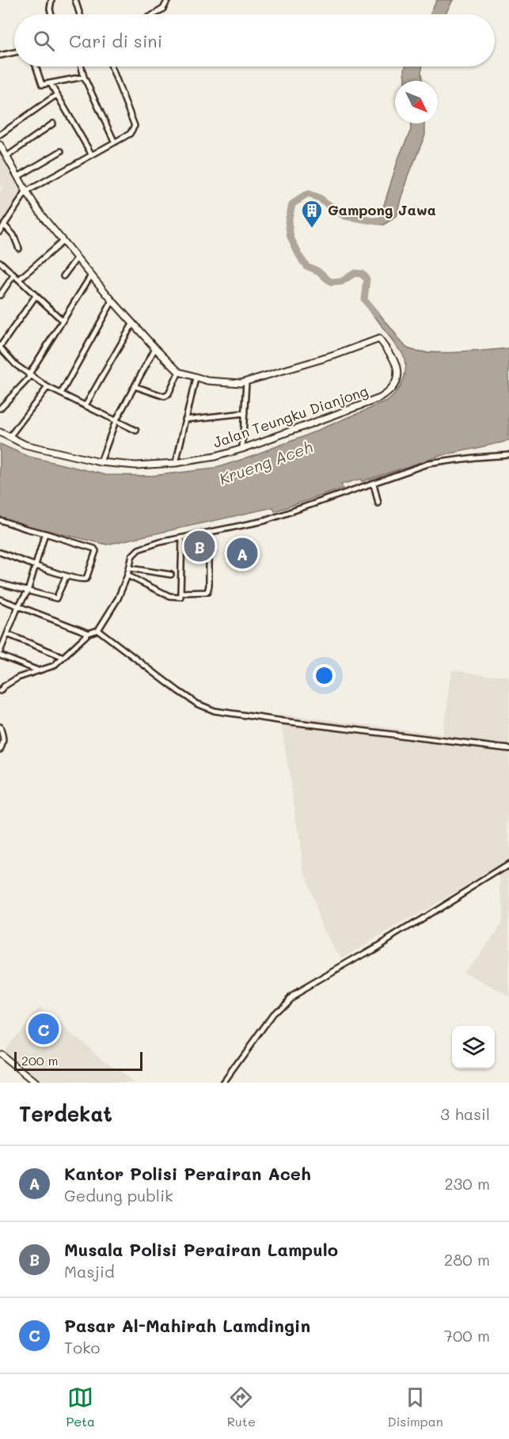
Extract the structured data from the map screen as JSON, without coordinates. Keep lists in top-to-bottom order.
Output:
{
  "streets": {
    "street": ["Jalan Teungku Dianjong"]
  },
  "water": ["Krueng Aceh"],
  "places": {
    "building": ["Gampong Jawa"]
  },
  "scale_bar": "200 m",
  "north": "bottom right",
  "page": {
    "search": "Cari di sini",
    "pins": ["B", "A", "C"],
    "scale": "200 m",
    "heading": ["Terdekat", "3 hasil"],
    "list": [
      {
        "mark": "A",
        "name": "Kantor Polisi Perairan Aceh",
        "note": "Gedung publik",
        "value": "230 m"
      },
      {
        "mark": "B",
        "name": "Musala Polisi Perairan Lampulo",
        "note": "Masjid",
        "value": "280 m"
      },
      {
        "mark": "C",
        "name": "Pasar Al-Mahirah Lamdingin",
        "note": "Toko",
        "value": "700 m"
      }
    ],
    "nav": ["Peta", "Rute", "Disimpan"]
  }
}
